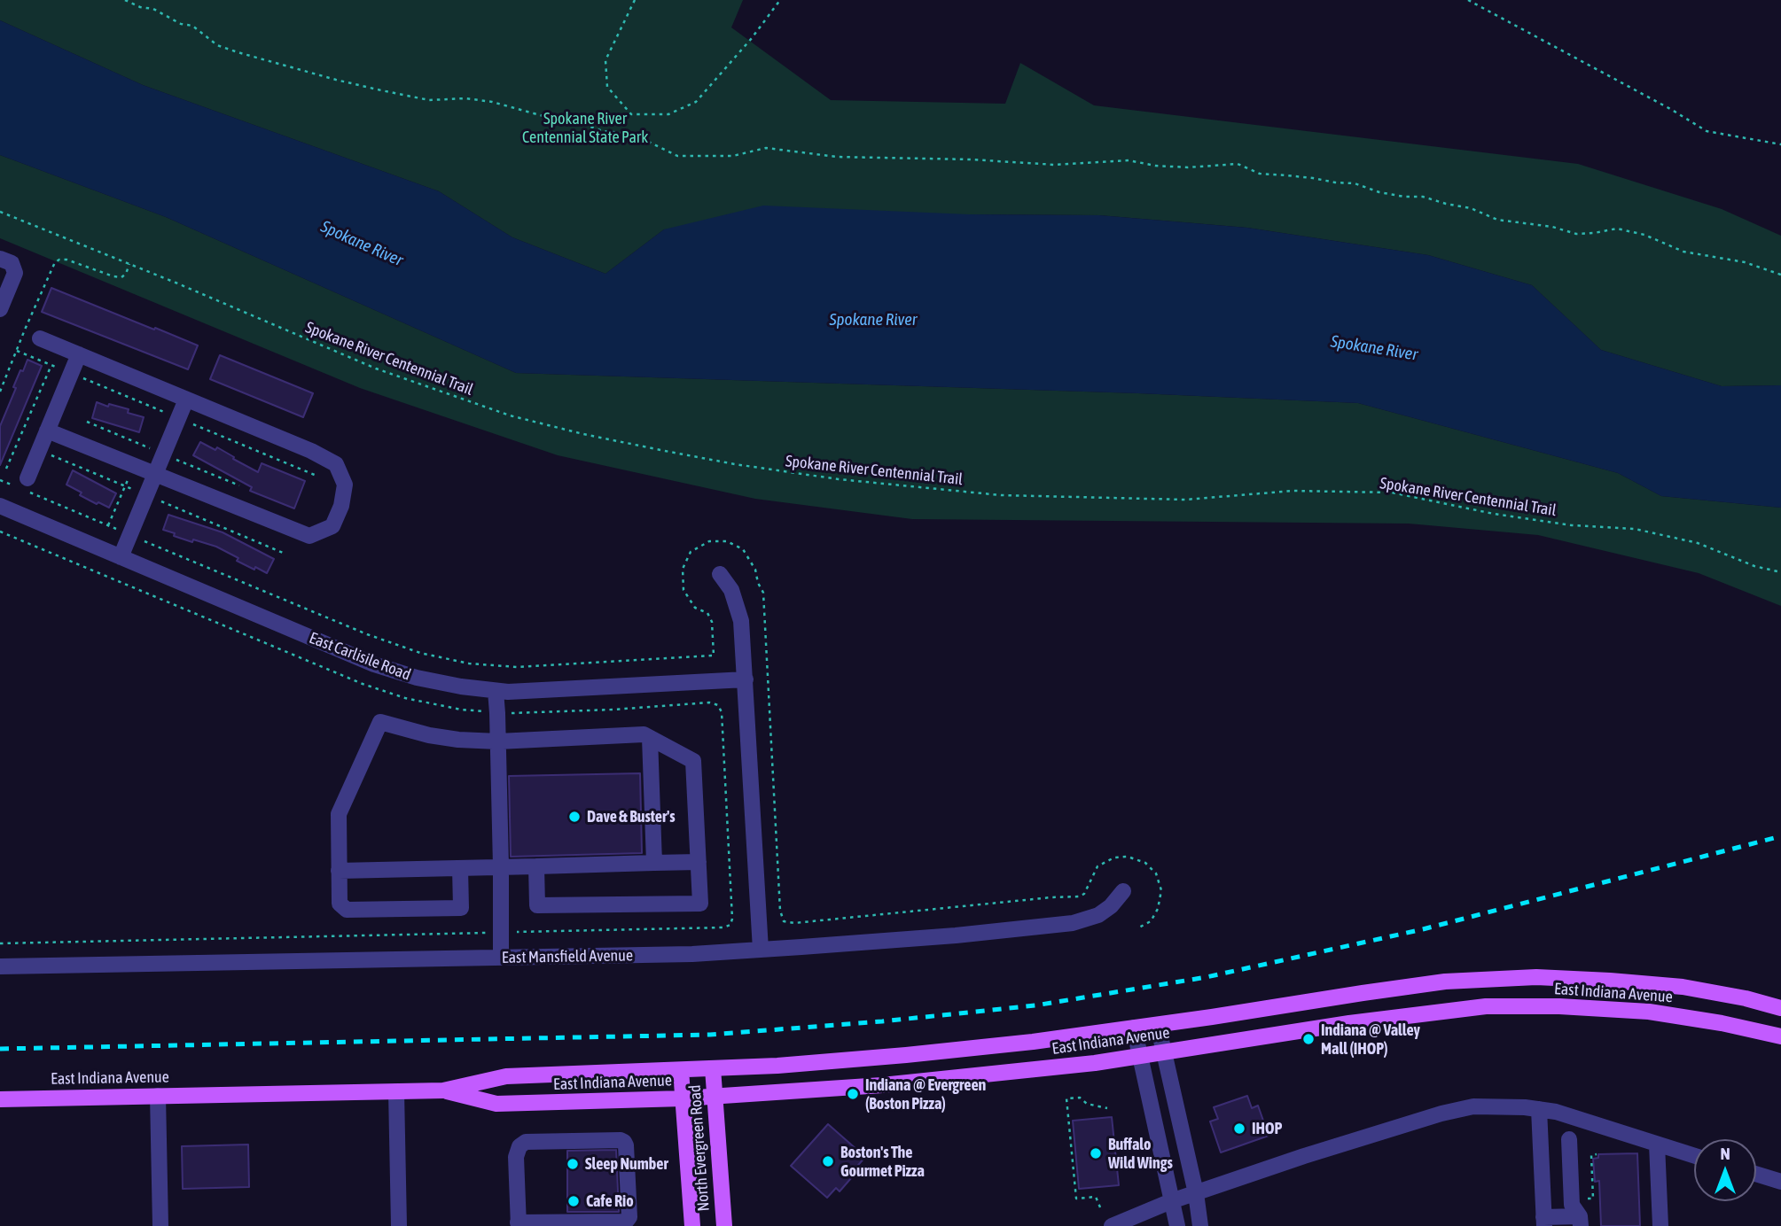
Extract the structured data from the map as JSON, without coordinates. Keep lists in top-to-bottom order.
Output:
{
  "streets": {
    "main road": ["East Indiana Avenue", "North Evergreen Road"],
    "street": ["East Carlisile Road", "East Mansfield Avenue"],
    "path": ["Spokane River Centennial Trail"]
  },
  "crossings": [
    ["East Indiana Avenue", "North Evergreen Road"]
  ],
  "water": ["Spokane River"],
  "parks": ["Spokane River Centennial State Park"],
  "places": [
    "Dave & Buster's",
    "Indiana @ Valley Mall (IHOP)",
    "Indiana @ Evergreen (Boston Pizza)",
    "IHOP",
    "Buffalo Wild Wings",
    "Boston's The Gourmet Pizza",
    "Sleep Number",
    "Cafe Rio"
  ],
  "north": "top"
}
